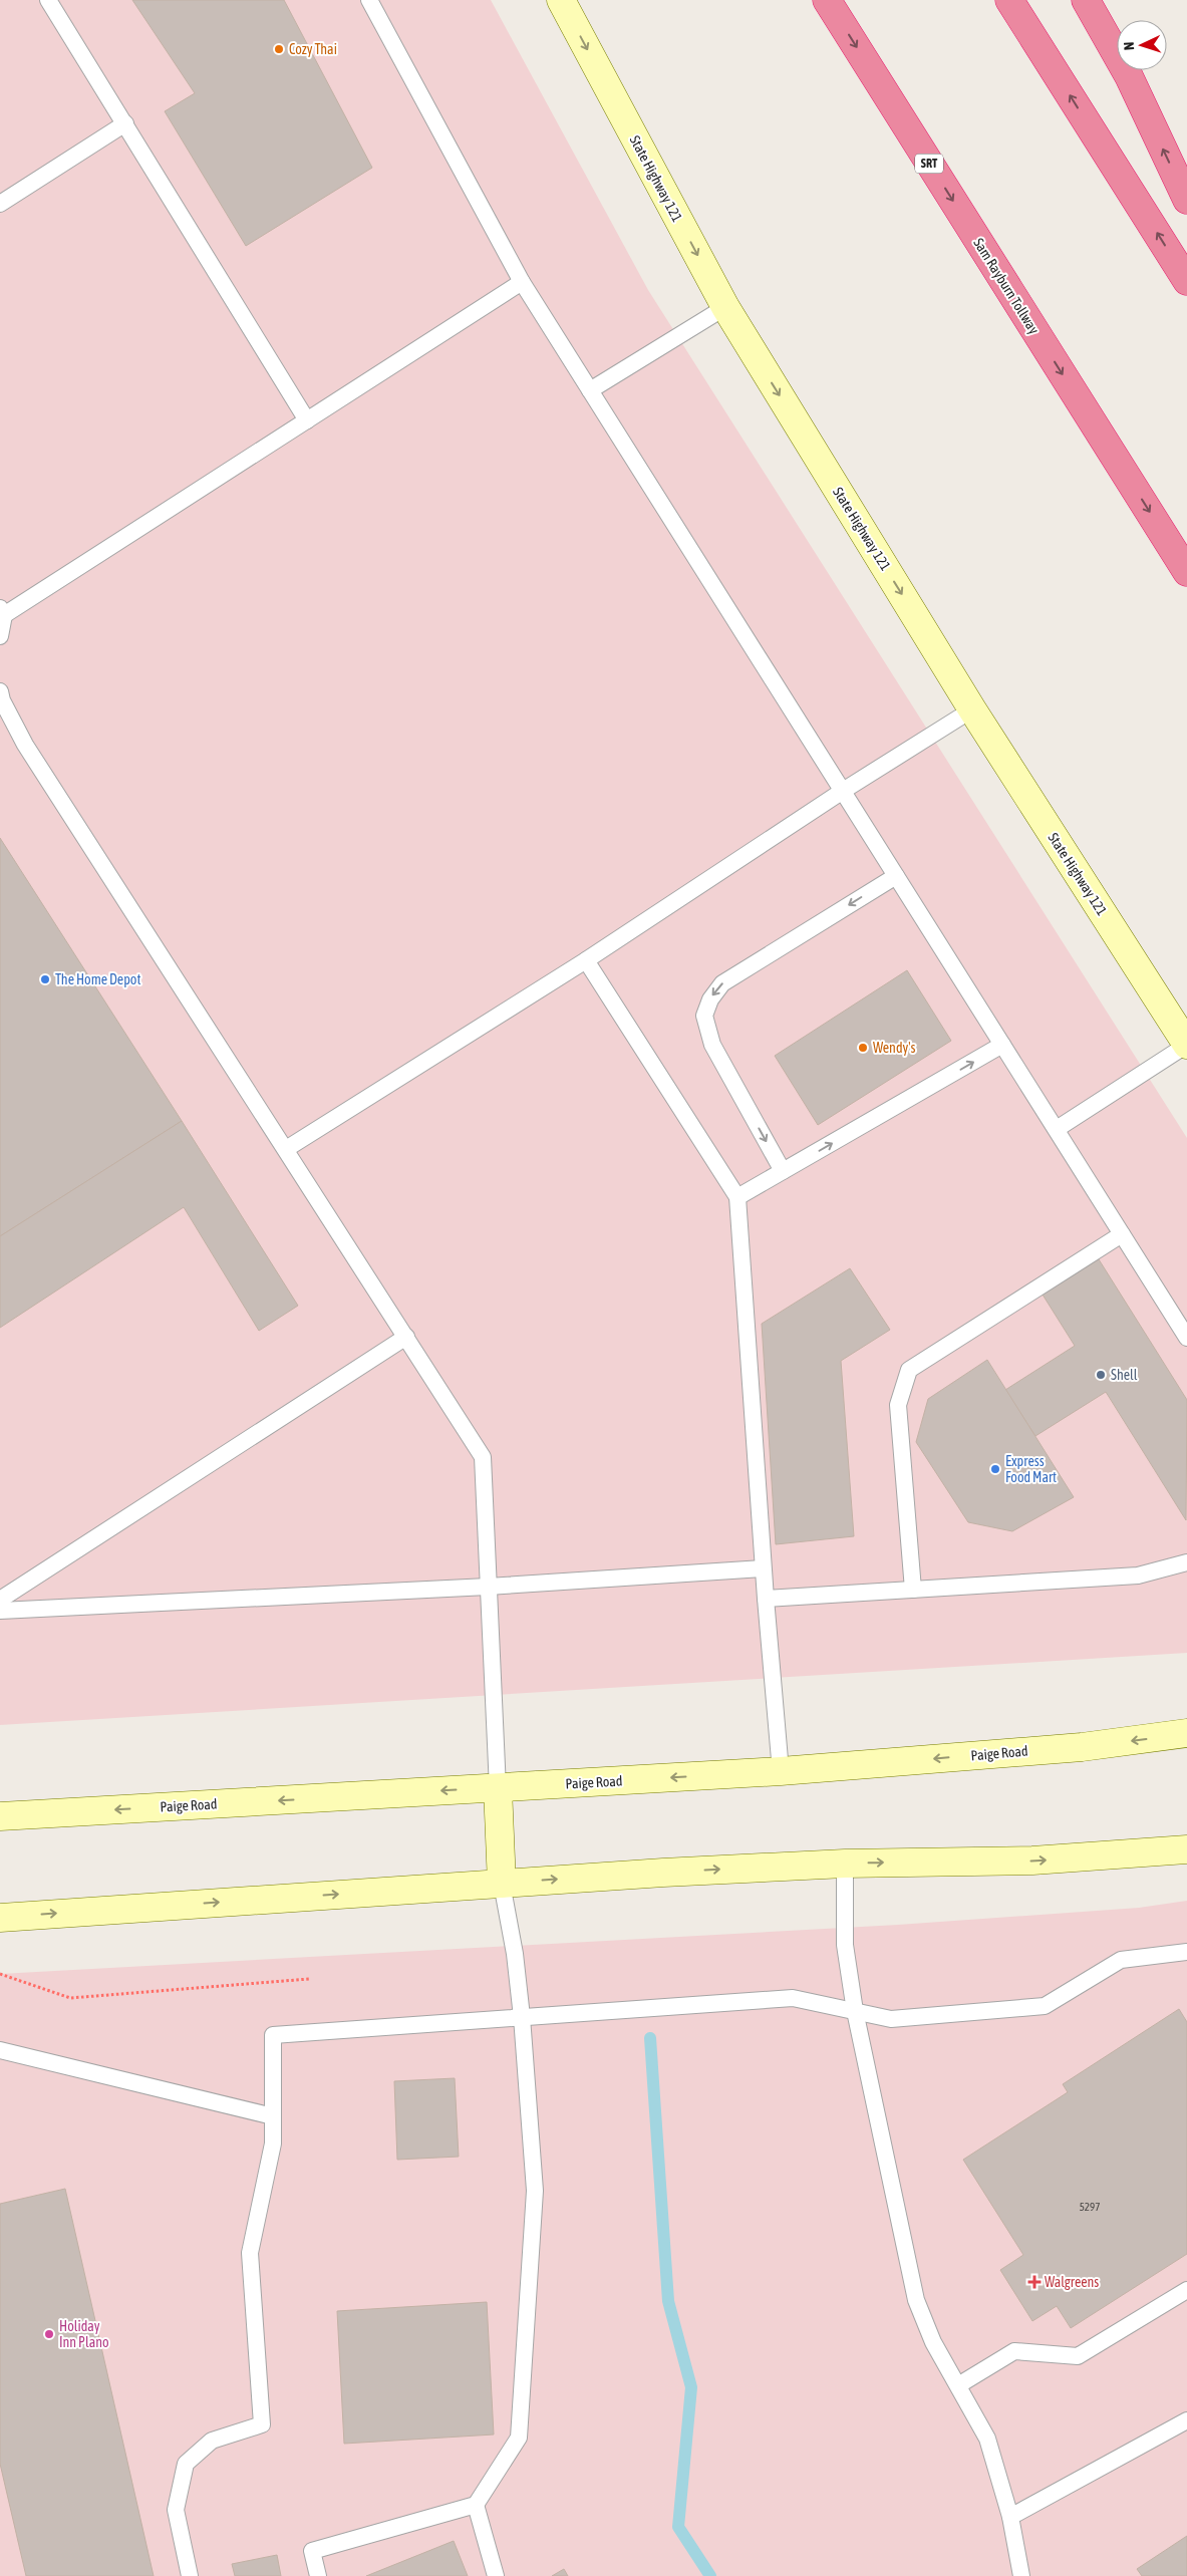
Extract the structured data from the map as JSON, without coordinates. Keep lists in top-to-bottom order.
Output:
{
  "streets": {
    "highway": ["SRT", "Sam Rayburn Tollway"],
    "main road": ["State Highway 121", "Paige Road"]
  },
  "one_way": ["State Highway 121"],
  "places": {
    "other": [
      "Cozy Thai",
      "The Home Depot",
      "Wendy's",
      "Shell",
      "Express Food Mart",
      "Holiday Inn Plano"
    ],
    "health": ["Walgreens"]
  },
  "house_numbers": ["5297"],
  "north": "left"
}
